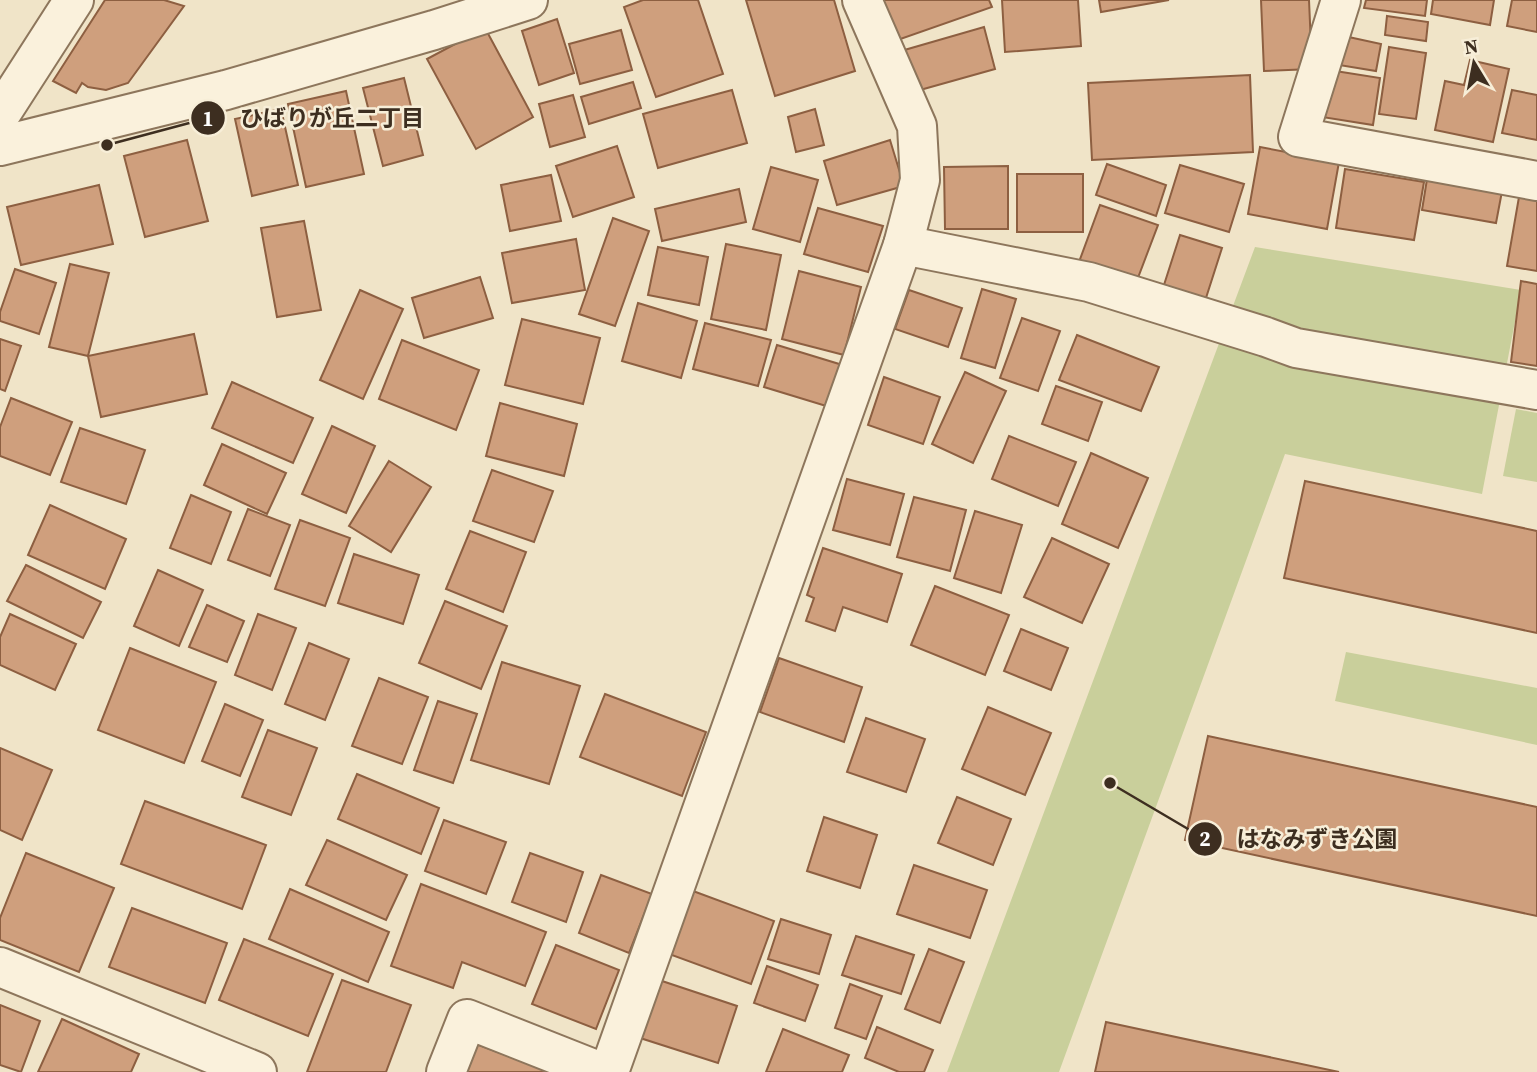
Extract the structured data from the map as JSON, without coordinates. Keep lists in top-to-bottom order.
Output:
{
  "places": ["ひばりが丘二丁目", "はなみずき公園"],
  "north": "top"
}
